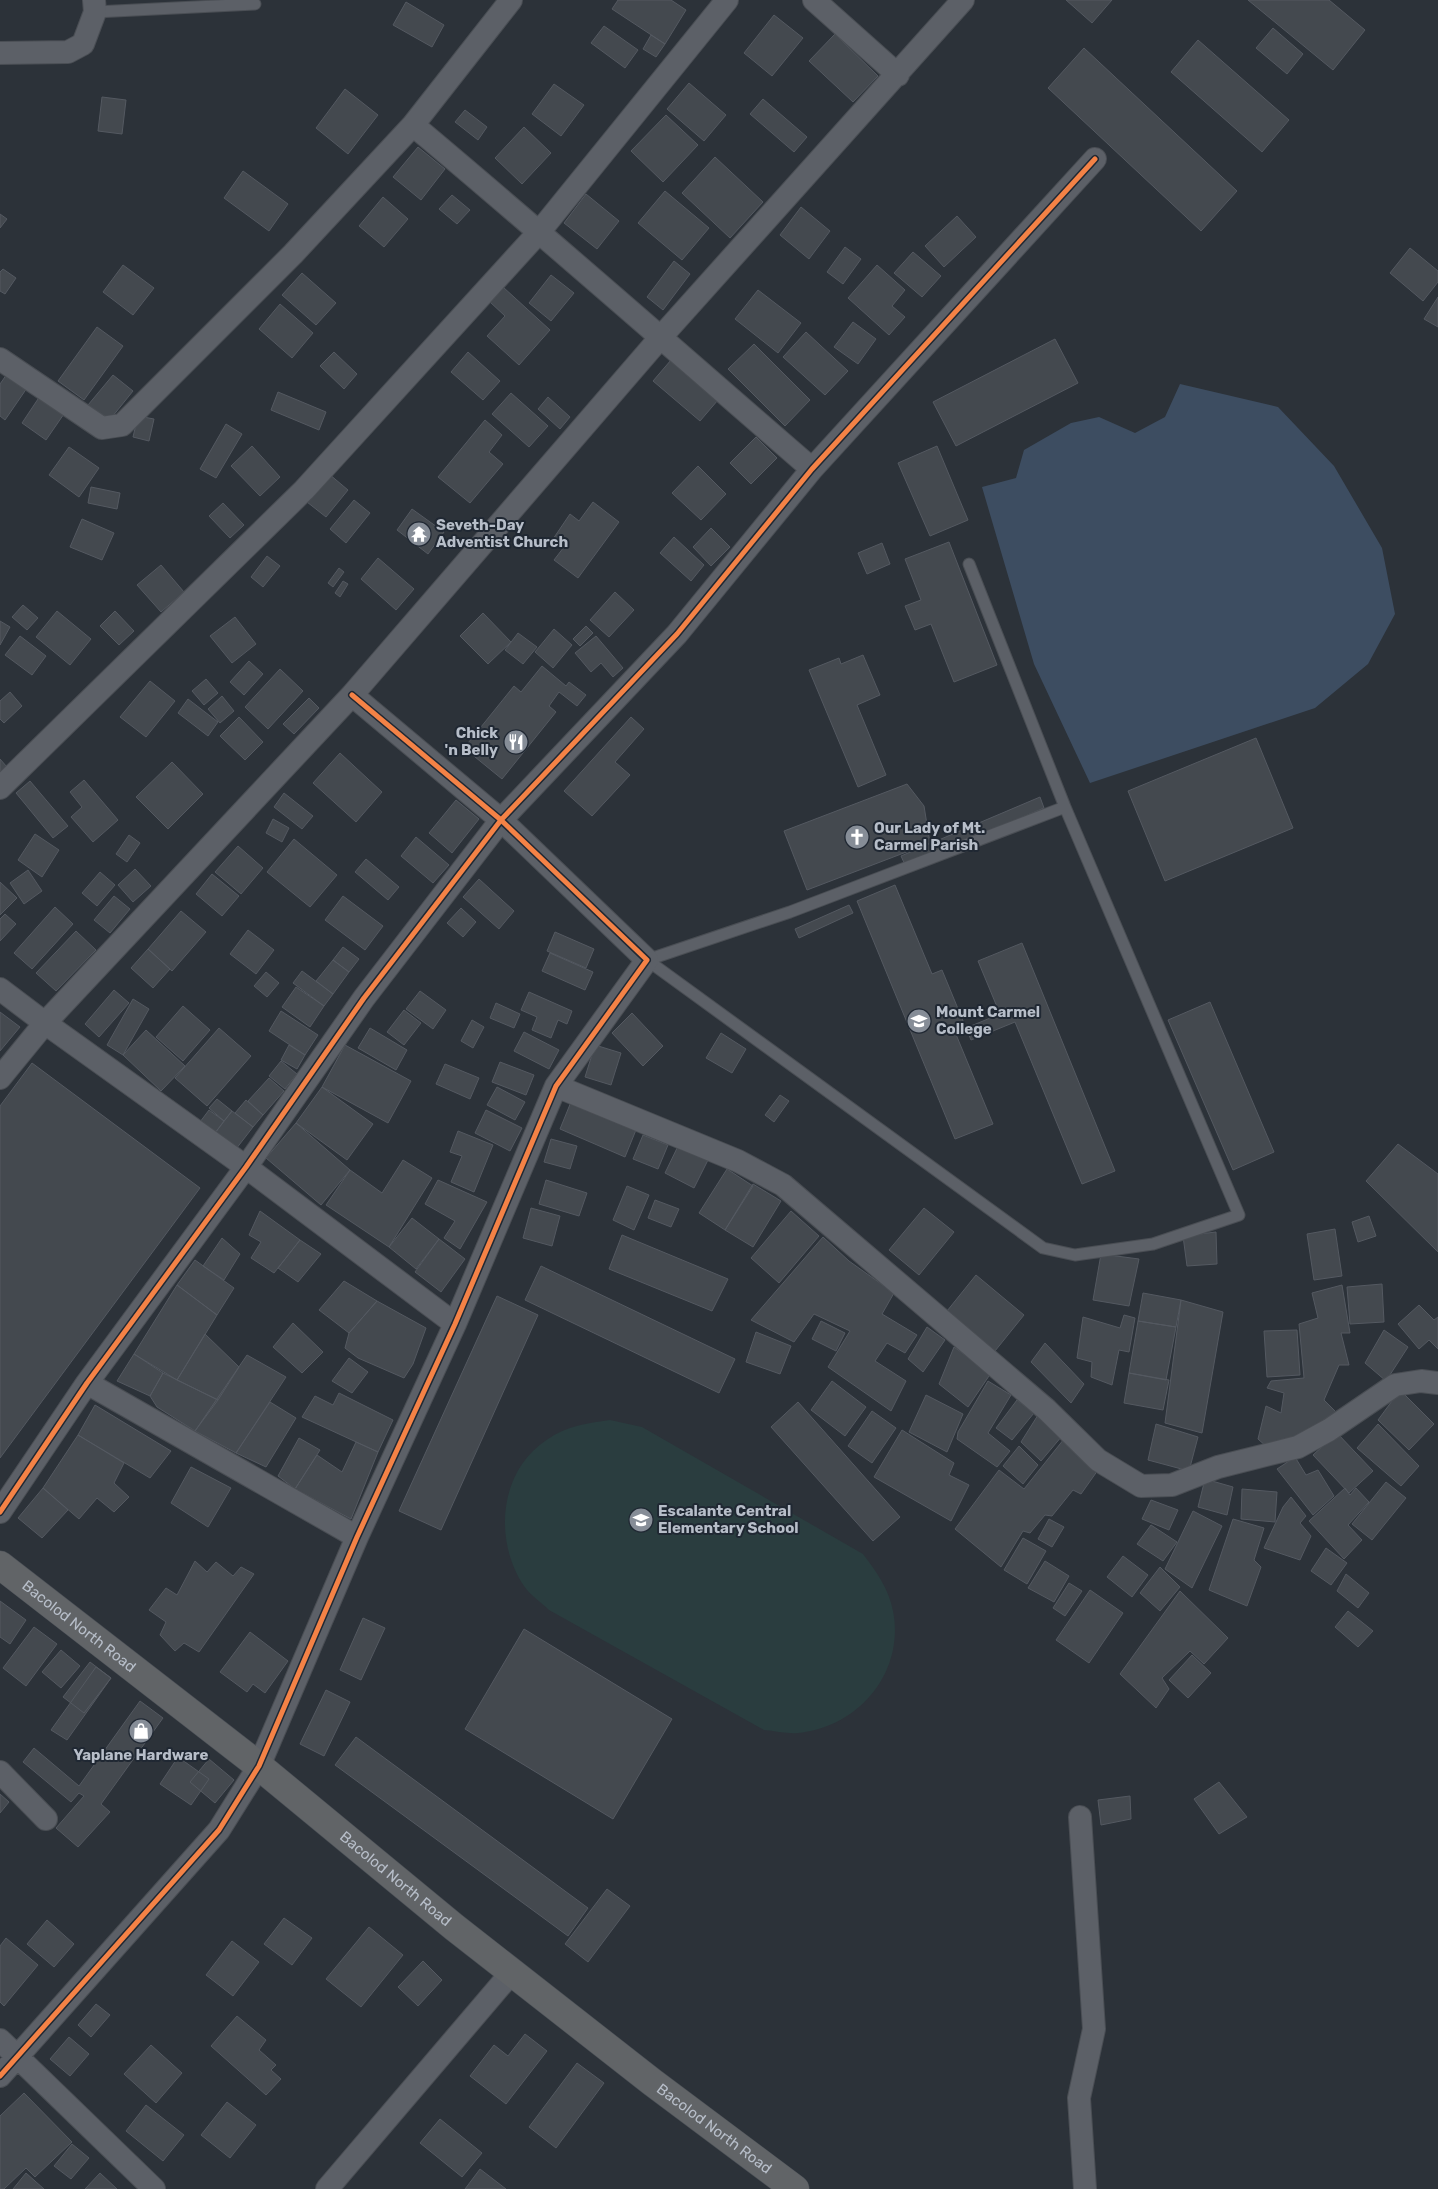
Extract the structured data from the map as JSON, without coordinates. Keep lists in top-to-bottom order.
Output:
{
  "streets": {
    "highway": ["Bacolod North Road"]
  },
  "places": {
    "temple": ["Seveth-Day Adventist Church"],
    "restaurant": ["Chick 'n Belly"],
    "church": ["Our Lady of Mt. Carmel Parish"],
    "school or university": ["Mount Carmel College", "Escalante Central Elementary School"],
    "shop": ["Yaplane Hardware"]
  }
}
